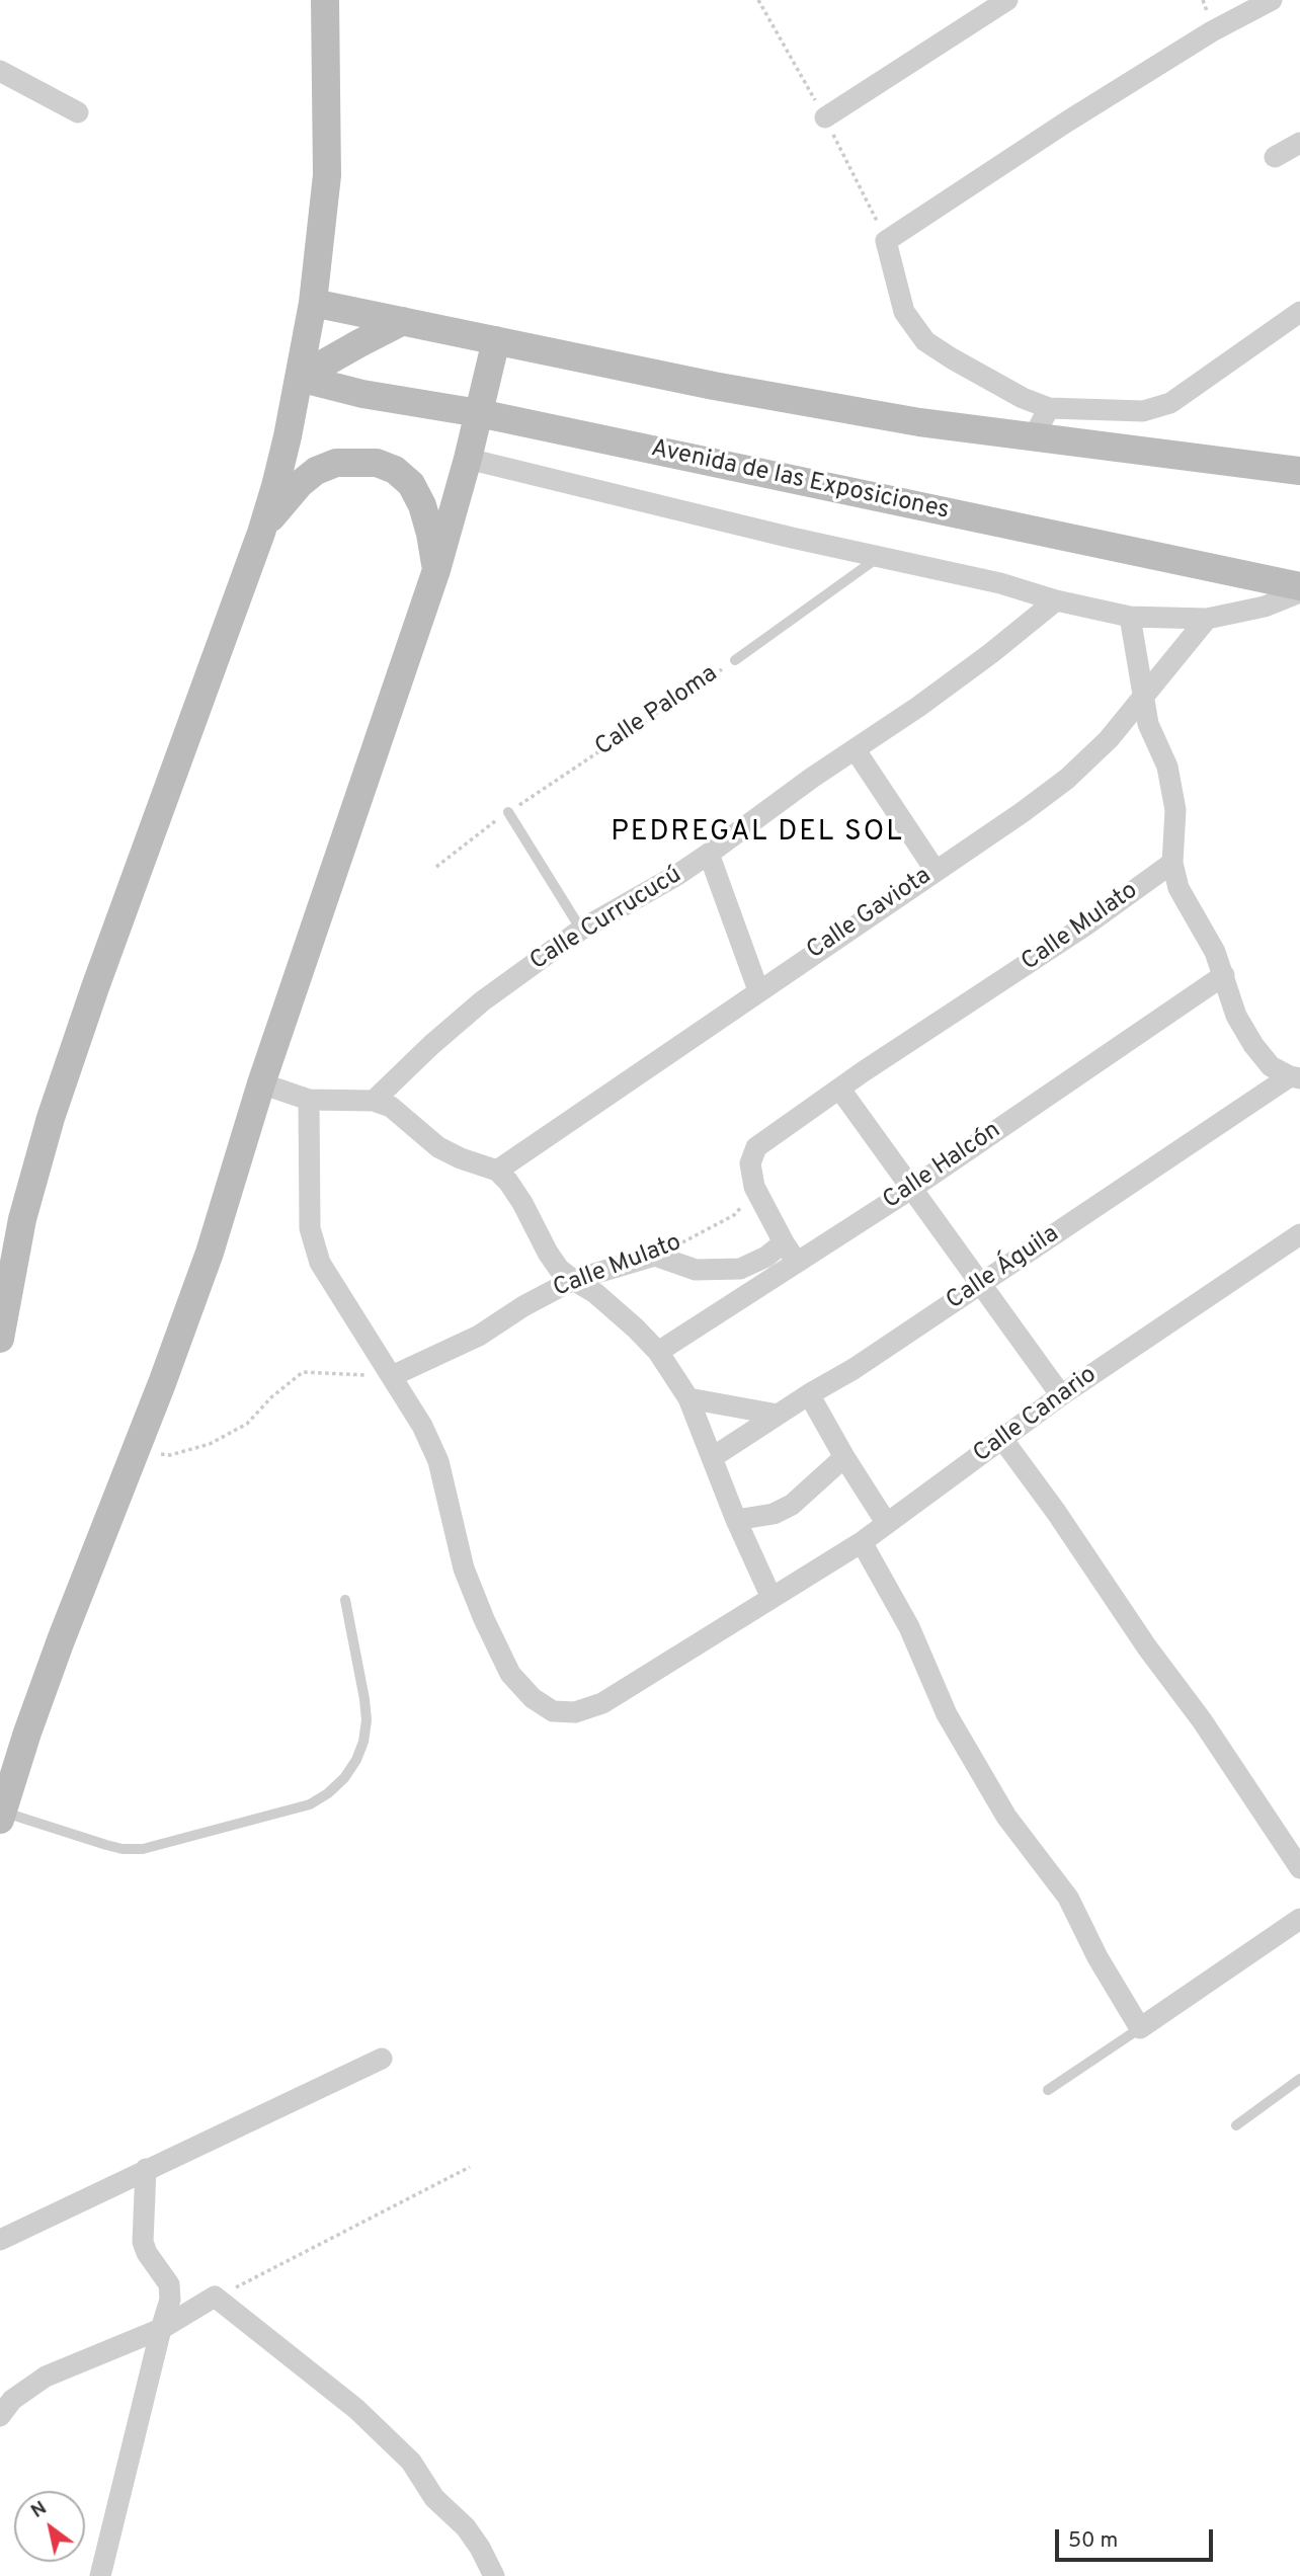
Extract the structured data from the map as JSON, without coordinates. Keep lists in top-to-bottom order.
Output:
{
  "streets": {
    "street": [
      "Avenida de las Exposiciones",
      "Calle Gaviota",
      "Calle Currucucú",
      "Calle Mulato",
      "Calle Halcón",
      "Calle Águila",
      "Calle Canario"
    ],
    "lane": ["Calle Paloma"]
  },
  "crossings": [
    ["Calle Mulato", "Calle Canario"]
  ],
  "districts": ["PEDREGAL DEL SOL"],
  "scale_bar": "50 m",
  "north": "top left"
}
